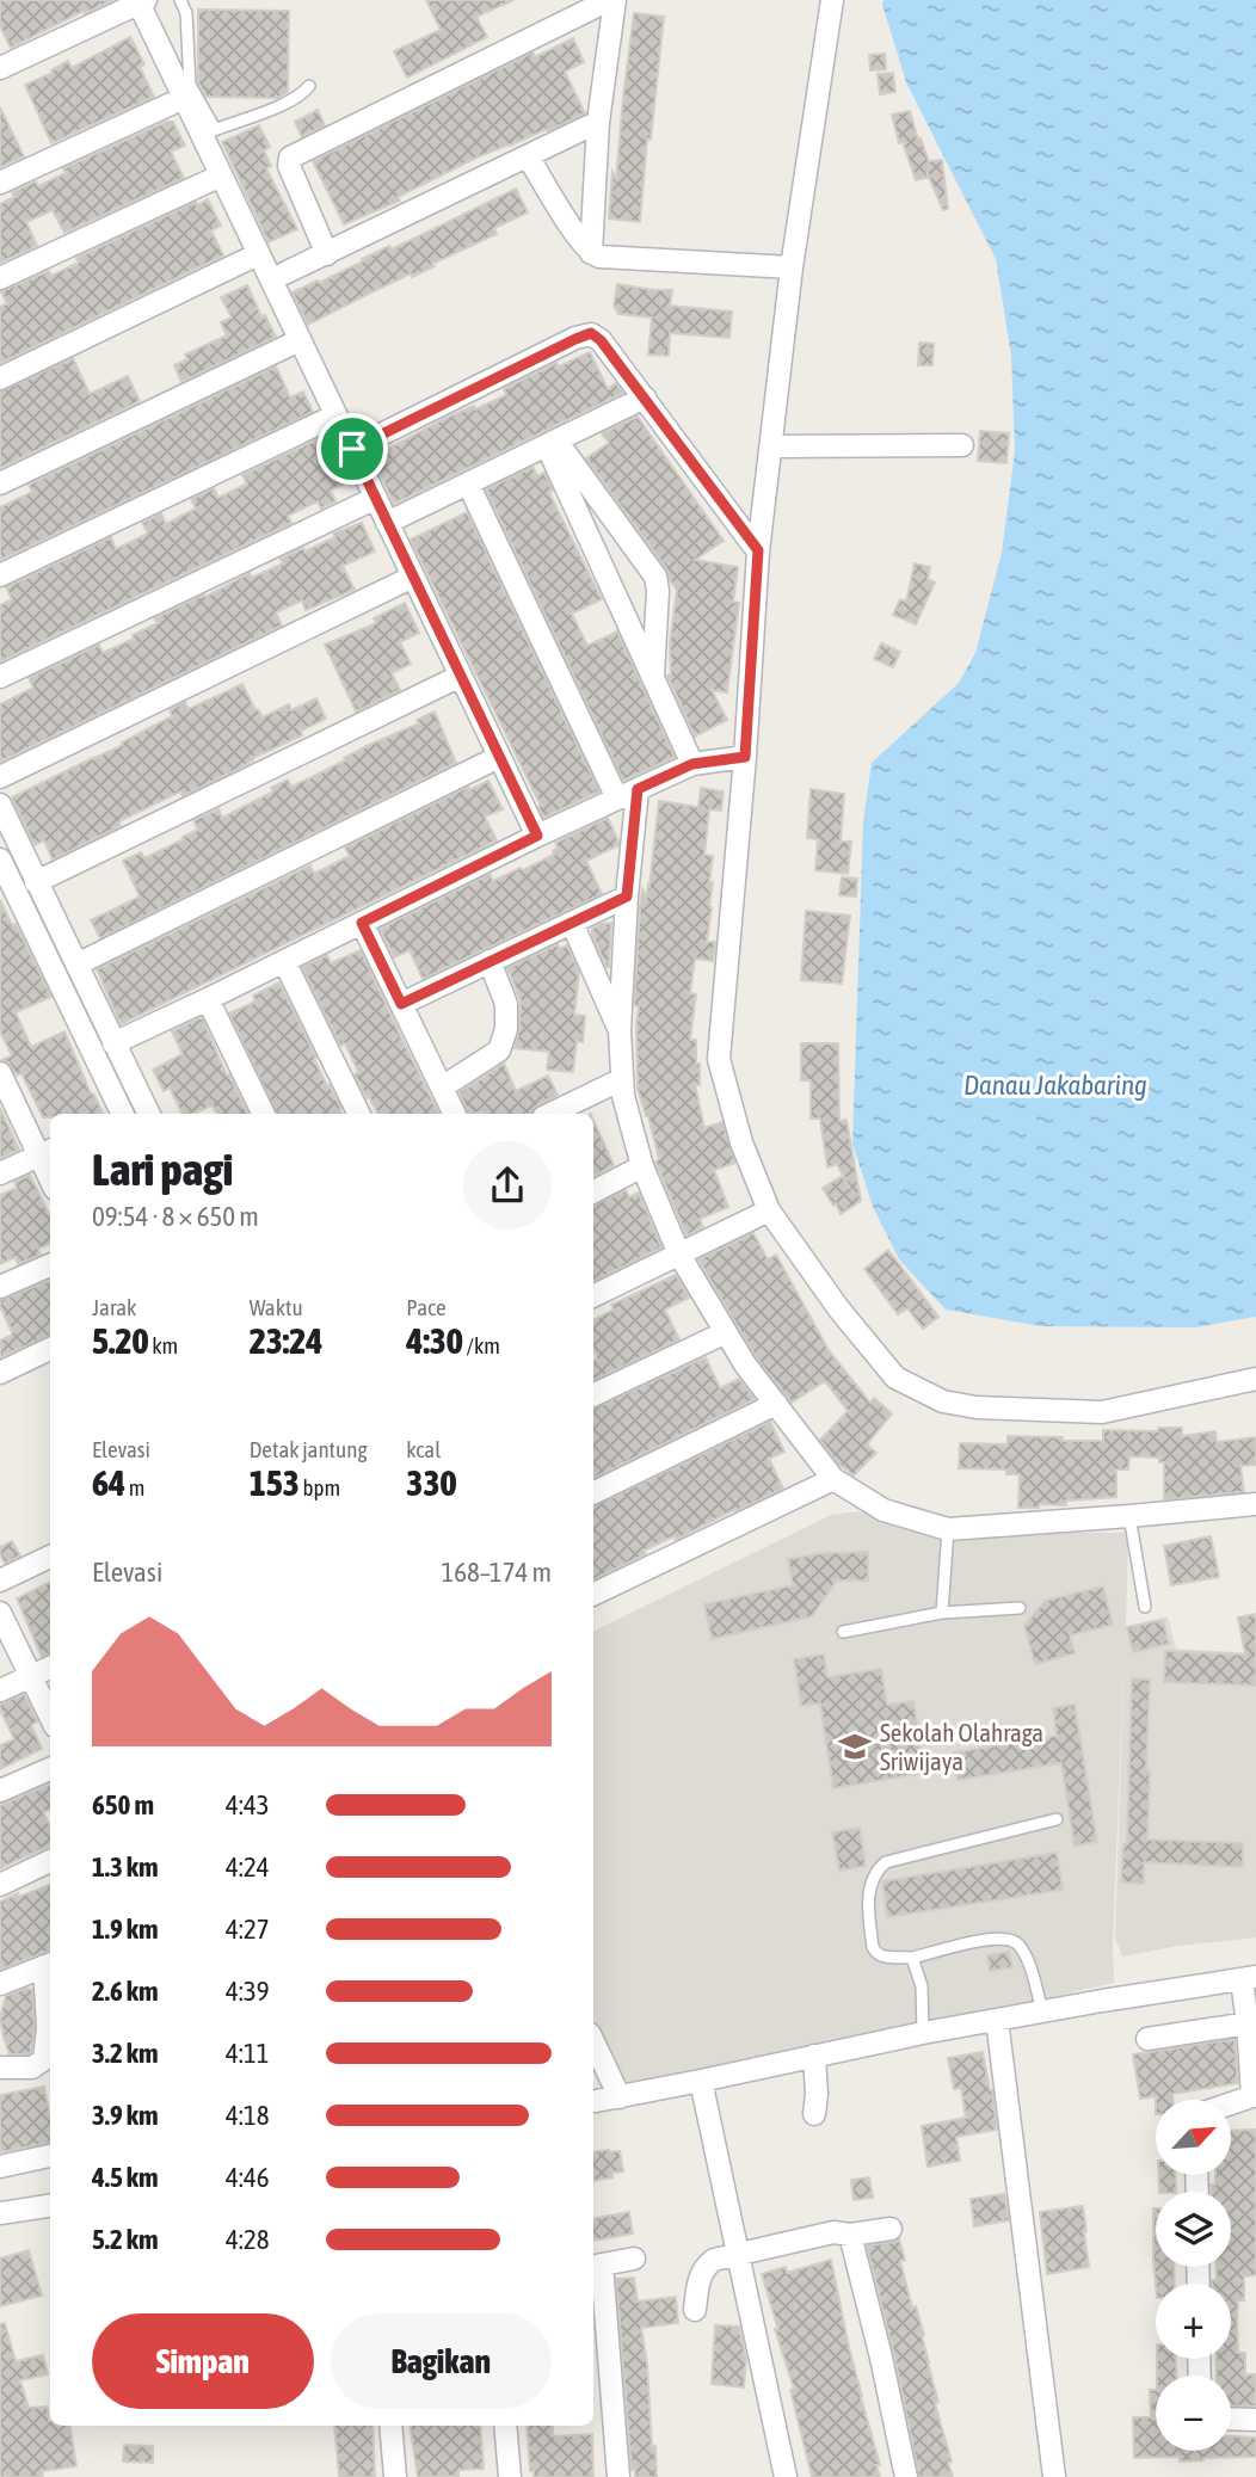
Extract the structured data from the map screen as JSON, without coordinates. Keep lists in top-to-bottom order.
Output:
{
  "water": ["Danau Jakabaring"],
  "places": {
    "school or university": ["Sekolah Olahraga Sriwijaya"]
  },
  "north": "top right",
  "page": {
    "heading": ["Lari pagi", "09:54 · 8 × 650 m"],
    "stats": [
      ["Jarak", "5.20 km"],
      ["Waktu", "23:24"],
      ["Pace", "4:30 /km"],
      ["Elevasi", "64 m"],
      ["Detak jantung", "153 bpm"],
      ["kcal", "330"]
    ],
    "chart": ["Elevasi", "168–174 m"],
    "list": [
      {
        "name": "650 m",
        "note": "4:43"
      },
      {
        "name": "1.3 km",
        "note": "4:24"
      },
      {
        "name": "1.9 km",
        "note": "4:27"
      },
      {
        "name": "2.6 km",
        "note": "4:39"
      },
      {
        "name": "3.2 km",
        "note": "4:11"
      },
      {
        "name": "3.9 km",
        "note": "4:18"
      },
      {
        "name": "4.5 km",
        "note": "4:46"
      },
      {
        "name": "5.2 km",
        "note": "4:28"
      }
    ],
    "map_buttons": ["+", "−"],
    "buttons": ["Simpan", "Bagikan"]
  }
}
